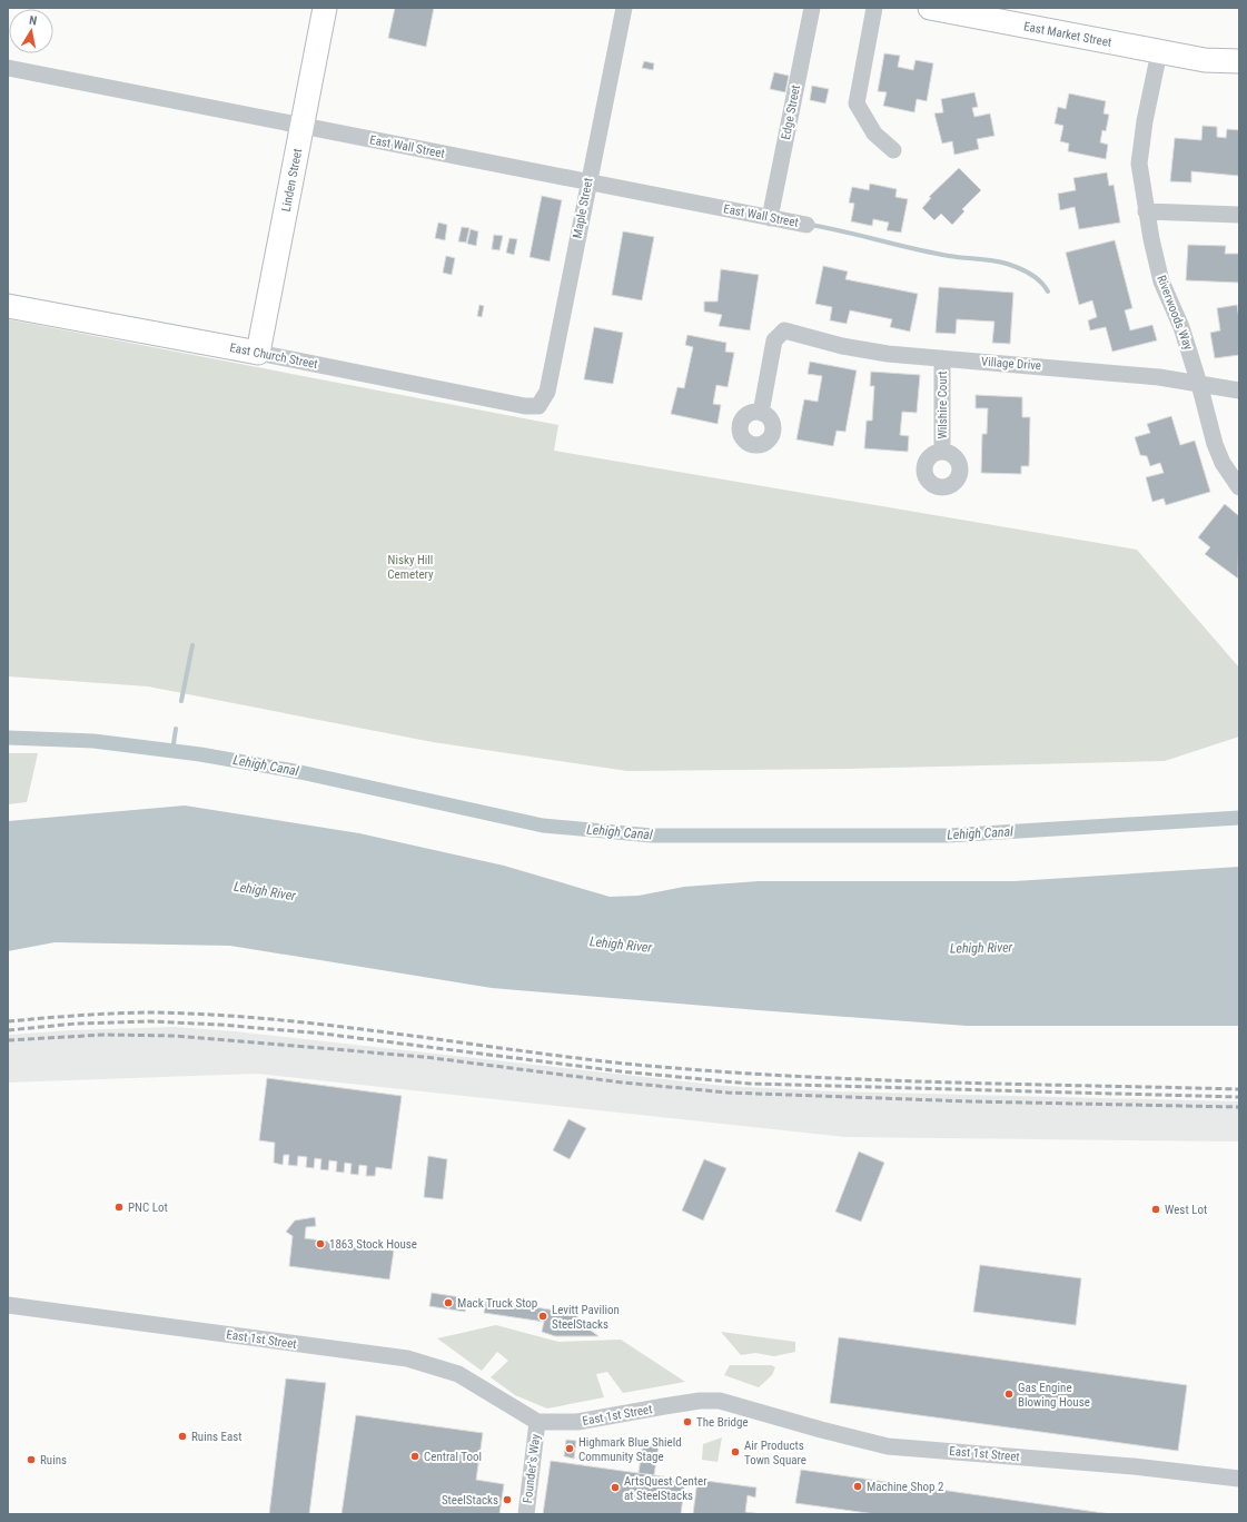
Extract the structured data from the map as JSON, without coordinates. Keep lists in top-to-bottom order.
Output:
{
  "streets": {
    "street": [
      "East Market Street",
      "Edge Street",
      "East Wall Street",
      "Linden Street",
      "Maple Street",
      "Riverwoods Way",
      "East Church Street",
      "Village Drive",
      "Wilshire Court",
      "East 1st Street",
      "Founder's Way"
    ]
  },
  "crossings": [
    ["East Market Street", "Riverwoods Way"],
    ["Edge Street", "East Wall Street"],
    ["East Wall Street", "Linden Street"],
    ["East Wall Street", "Maple Street"],
    ["Linden Street", "East Church Street"],
    ["Maple Street", "East Church Street"],
    ["Riverwoods Way", "Village Drive"],
    ["Village Drive", "Wilshire Court"],
    ["East 1st Street", "Founder's Way"]
  ],
  "water": ["Lehigh Canal", "Lehigh River"],
  "parks": ["Nisky Hill Cemetery"],
  "places": [
    "PNC Lot",
    "West Lot",
    "1863 Stock House",
    "Mack Truck Stop",
    "Levitt Pavilion SteelStacks",
    "Gas Engine Blowing House",
    "The Bridge",
    "Ruins East",
    "Highmark Blue Shield Community Stage",
    "Air Products Town Square",
    "Central Tool",
    "Ruins",
    "Machine Shop 2",
    "ArtsQuest Center at SteelStacks",
    "SteelStacks"
  ],
  "north": "top"
}
